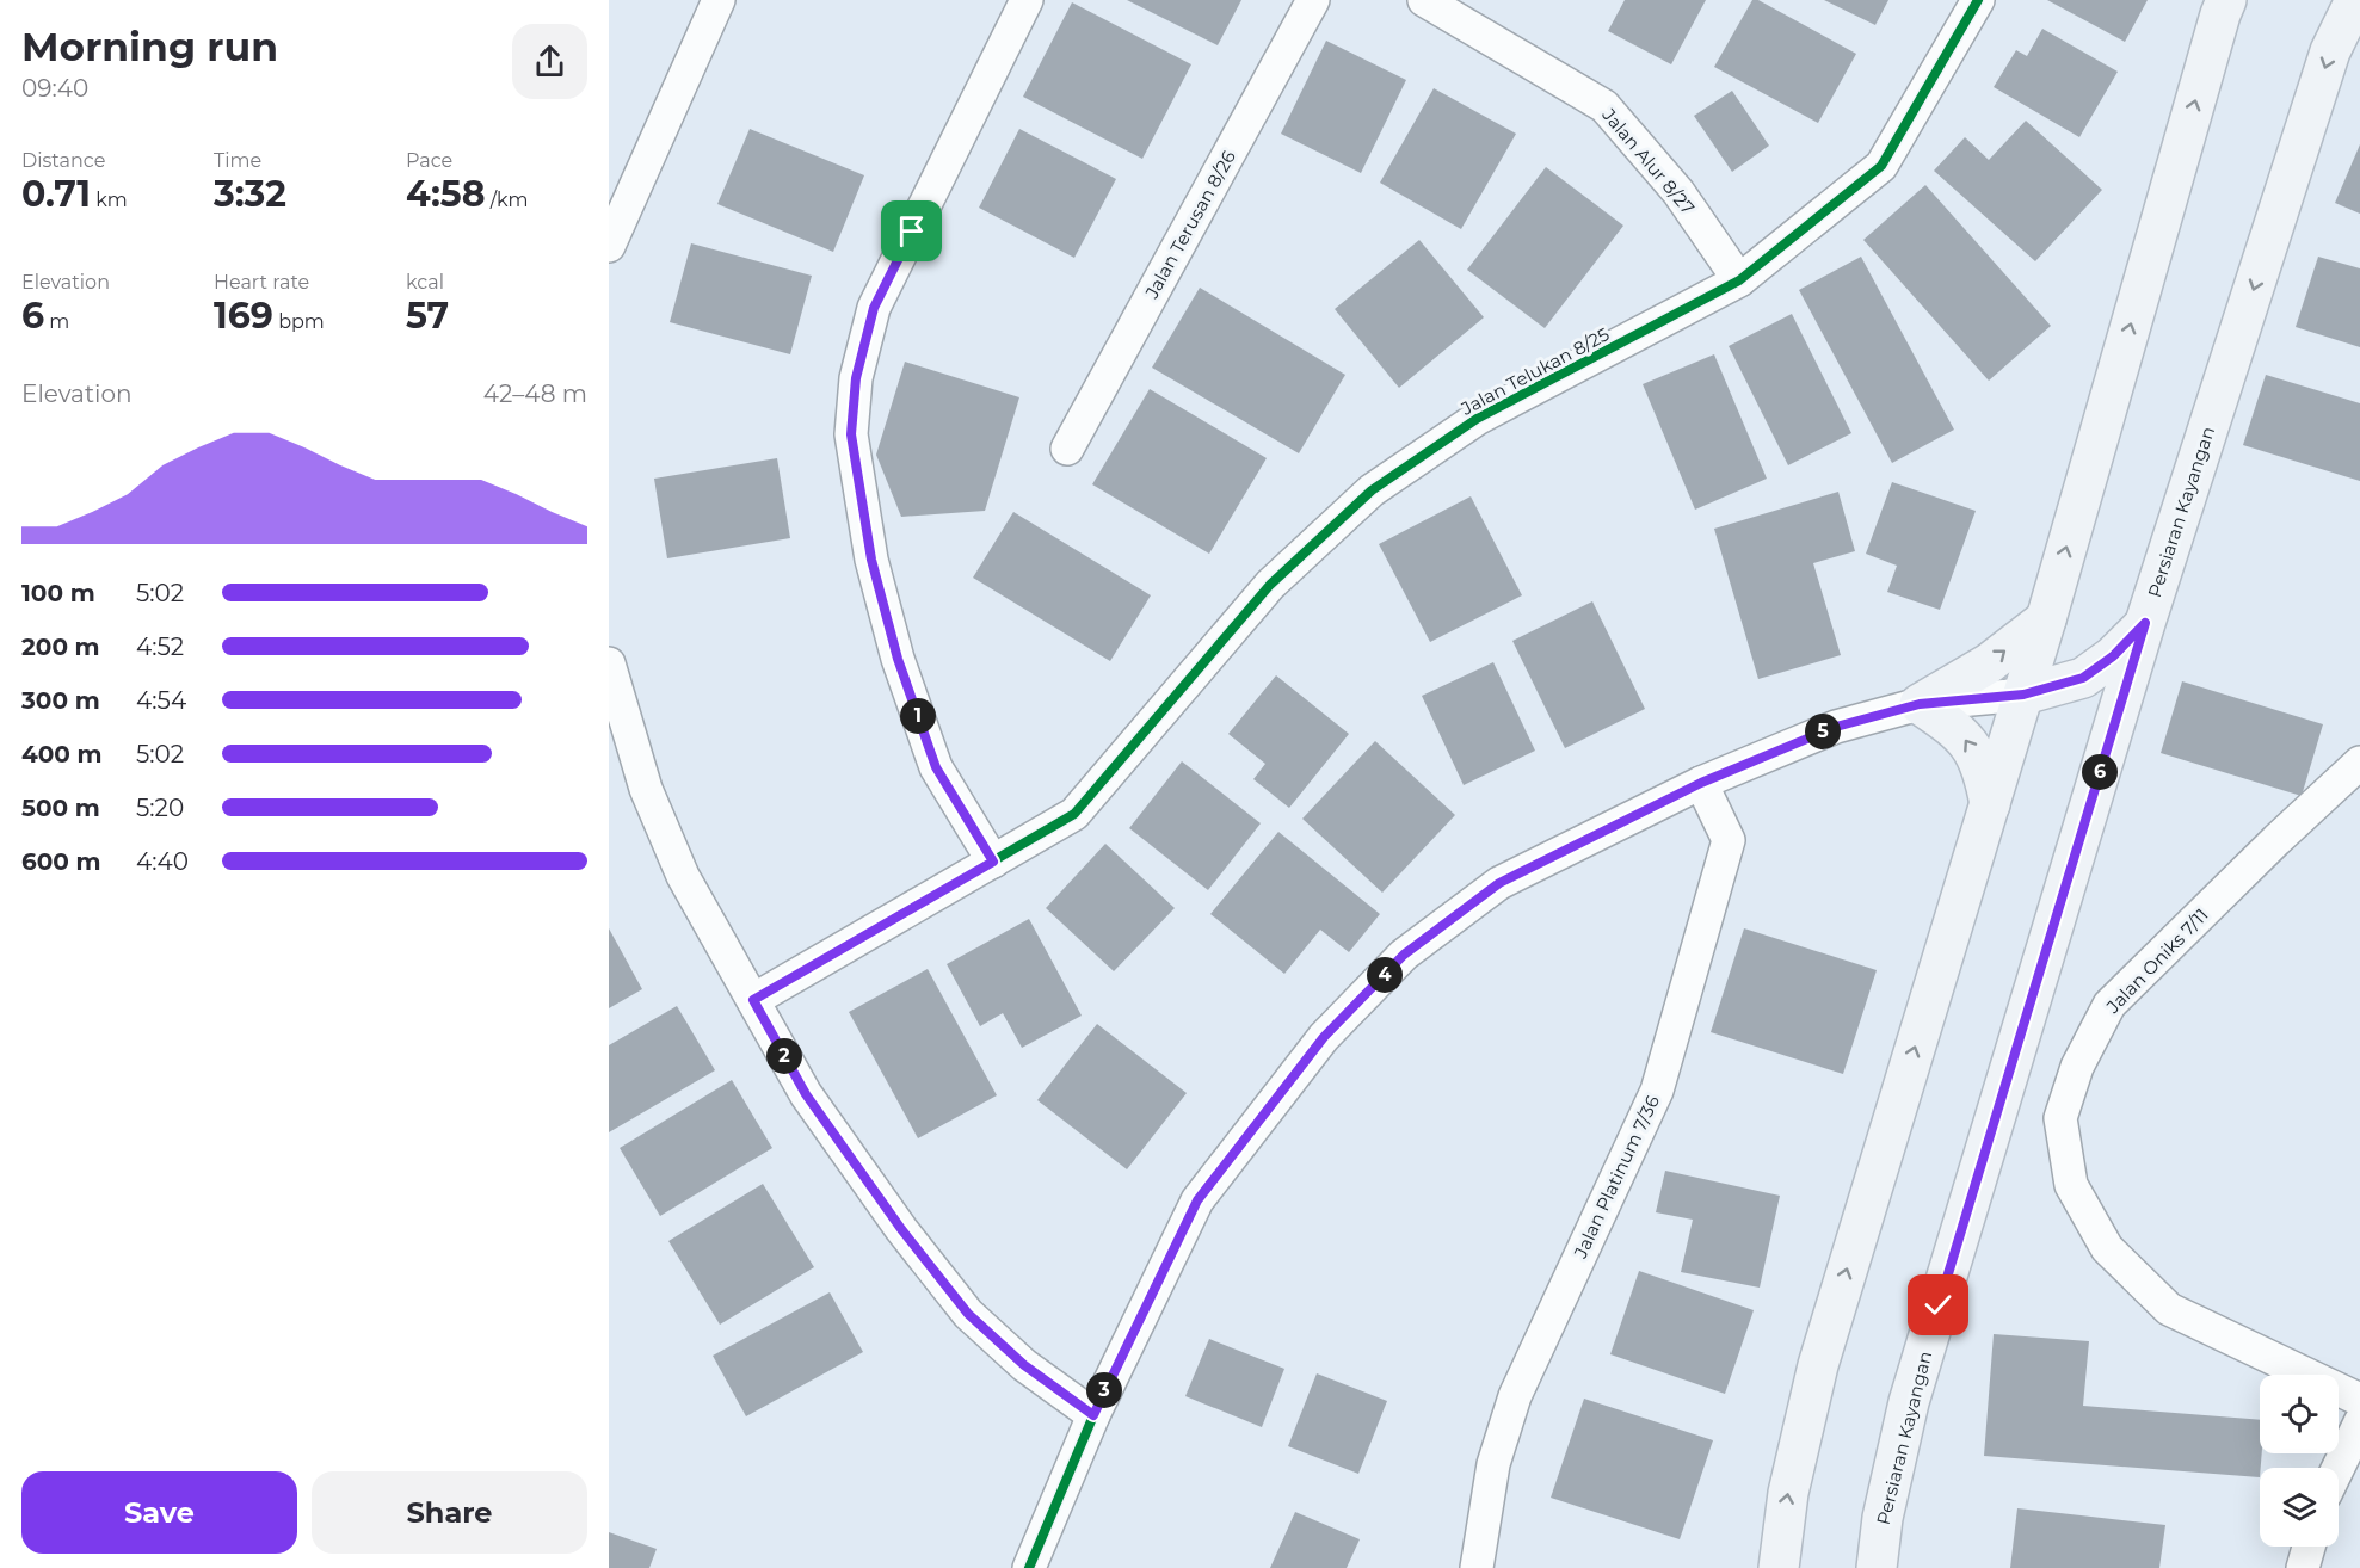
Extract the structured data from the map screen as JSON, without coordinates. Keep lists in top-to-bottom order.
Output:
{
  "streets": {
    "main road": ["Persiaran Kayangan"],
    "street": [
      "Jalan Alur 8/27",
      "Jalan Terusan 8/26",
      "Jalan Telukan 8/25",
      "Jalan Oniks 7/11",
      "Jalan Platinum 7/36"
    ]
  },
  "crossings": [
    ["Jalan Alur 8/27", "Jalan Telukan 8/25"]
  ],
  "page": {
    "heading": ["Morning run", "09:40"],
    "stats": [
      ["Distance", "0.71 km"],
      ["Time", "3:32"],
      ["Pace", "4:58 /km"],
      ["Elevation", "6 m"],
      ["Heart rate", "169 bpm"],
      ["kcal", "57"]
    ],
    "chart": ["Elevation", "42–48 m"],
    "list": [
      {
        "name": "100 m",
        "note": "5:02"
      },
      {
        "name": "200 m",
        "note": "4:52"
      },
      {
        "name": "300 m",
        "note": "4:54"
      },
      {
        "name": "400 m",
        "note": "5:02"
      },
      {
        "name": "500 m",
        "note": "5:20"
      },
      {
        "name": "600 m",
        "note": "4:40"
      }
    ],
    "pins": [
      "1",
      "5",
      "6",
      "4",
      "2",
      "3"
    ],
    "buttons": ["Save", "Share"]
  }
}
